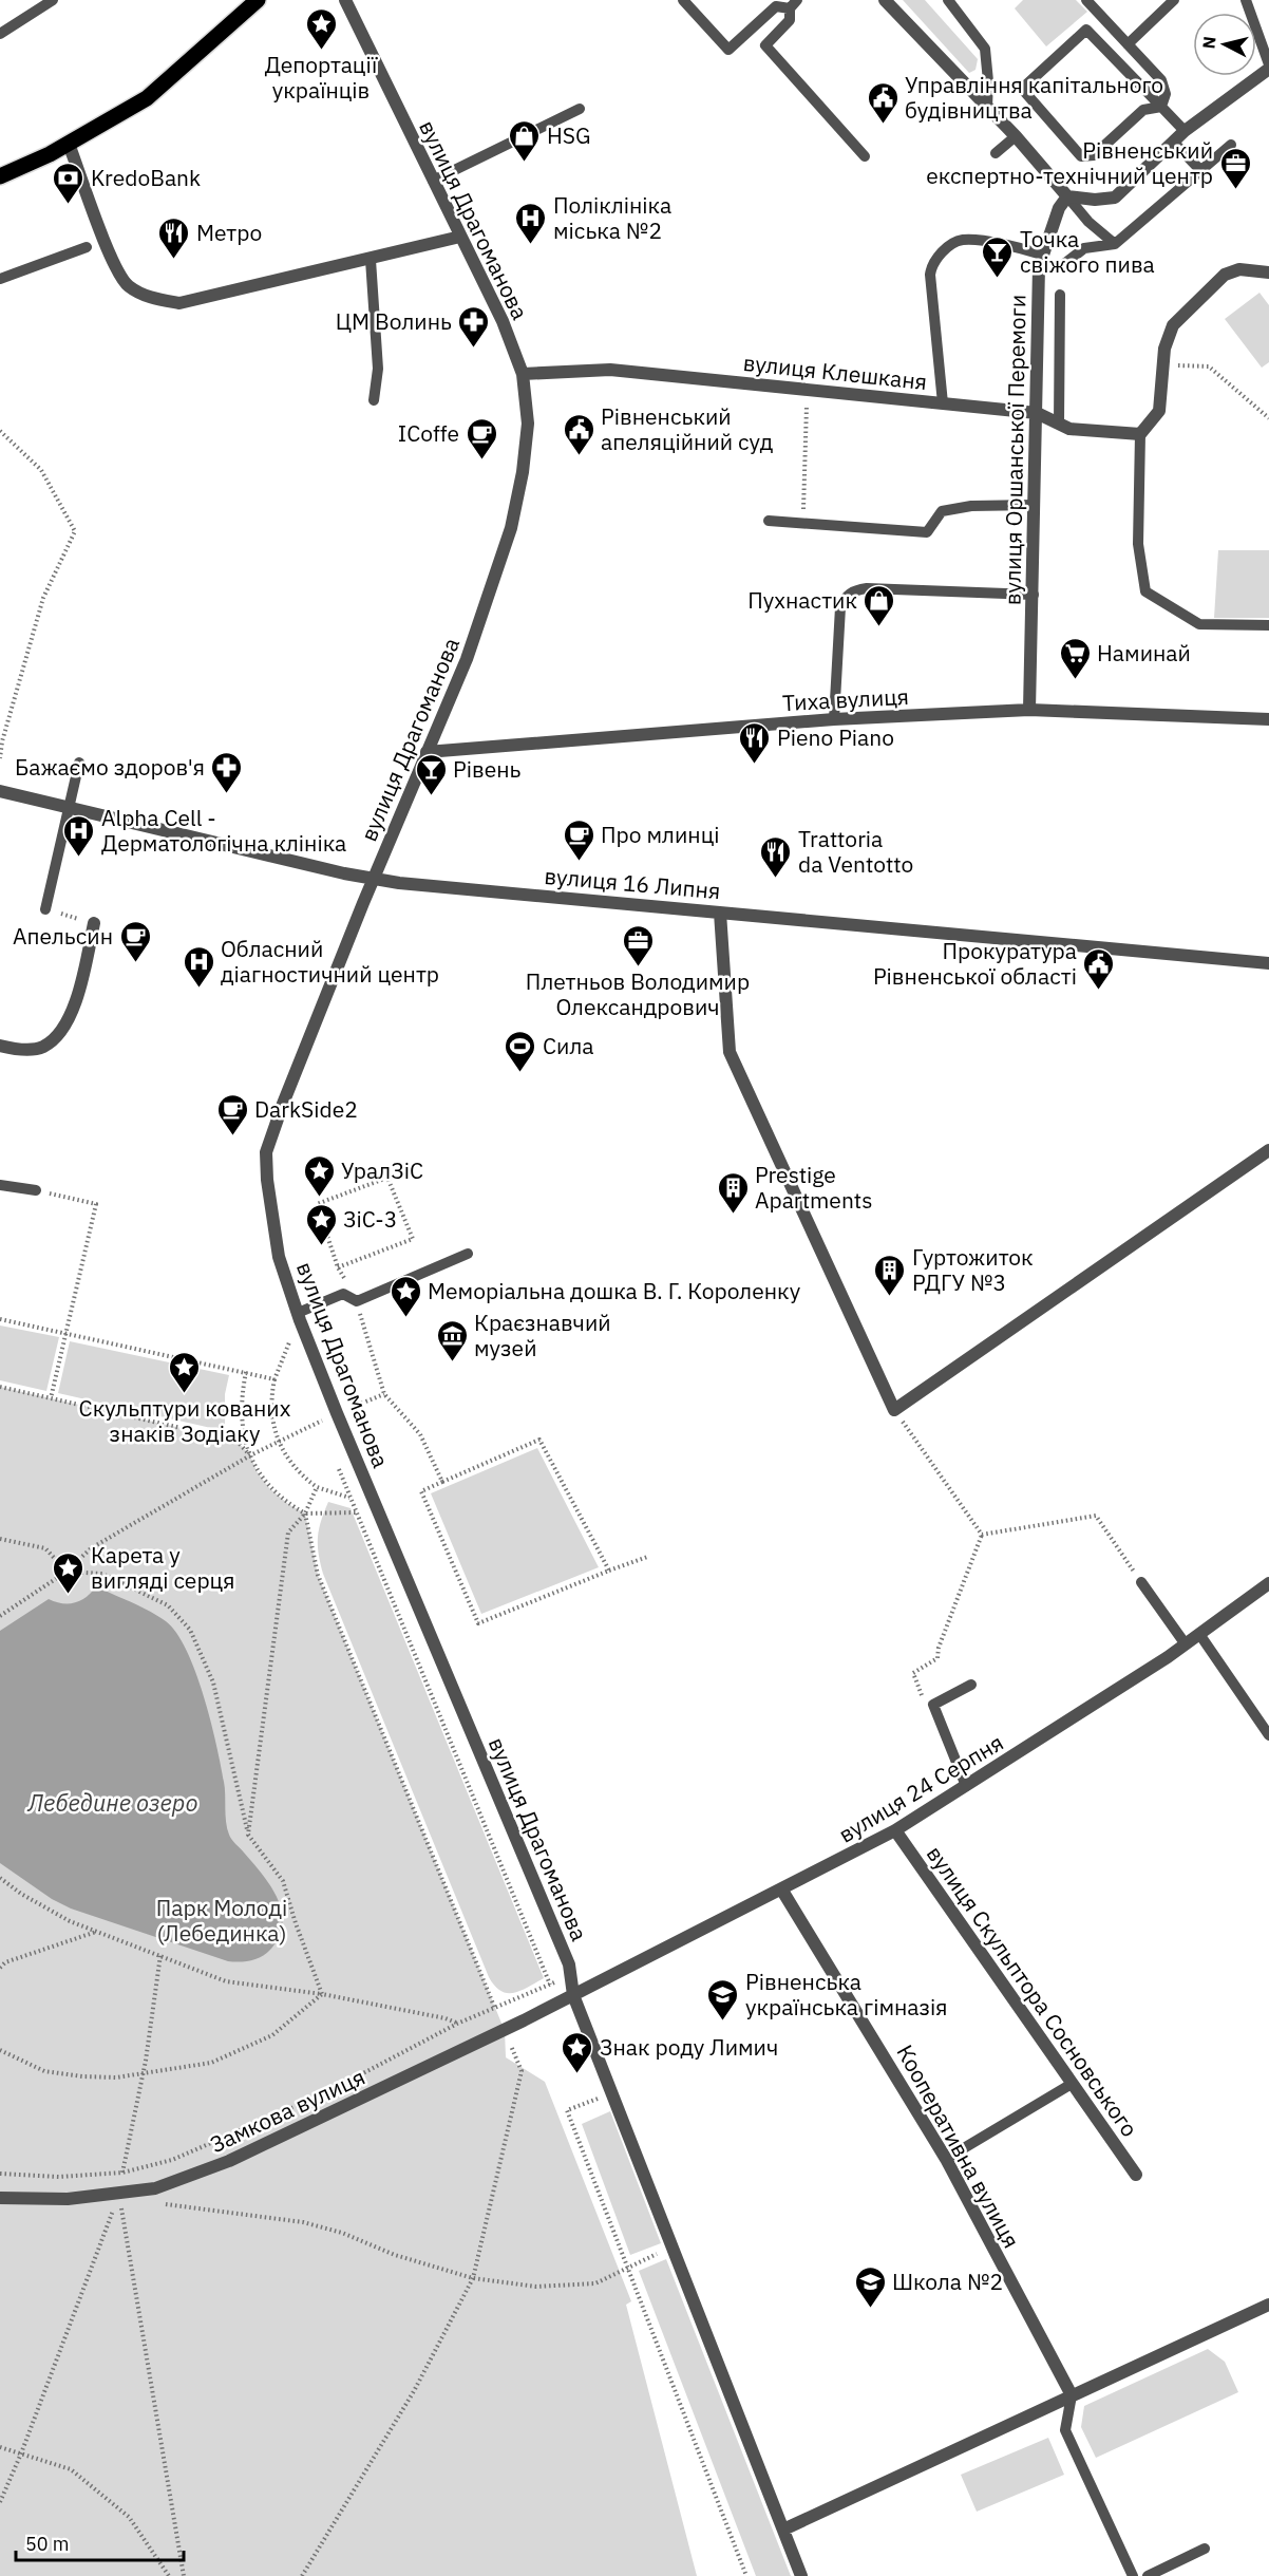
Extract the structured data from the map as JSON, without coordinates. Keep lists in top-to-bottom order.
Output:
{
  "streets": {
    "street": [
      "вулиця Драгоманова",
      "вулиця Клешканя",
      "вулиця Оршанської Перемоги",
      "Тиха вулиця",
      "вулиця 16 Липня",
      "вулиця 24 Серпня",
      "вулиця Скульптора Сосновського",
      "Замкова вулиця",
      "Кооперативна вулиця"
    ]
  },
  "crossings": [
    ["вулиця Драгоманова", "вулиця Клешканя"],
    ["вулиця Драгоманова", "Тиха вулиця"],
    ["вулиця Драгоманова", "вулиця 16 Липня"],
    ["вулиця Драгоманова", "вулиця 24 Серпня"],
    ["вулиця Драгоманова", "Замкова вулиця"],
    ["вулиця Клешканя", "вулиця Оршанської Перемоги"],
    ["вулиця Оршанської Перемоги", "Тиха вулиця"],
    ["вулиця 24 Серпня", "вулиця Скульптора Сосновського"],
    ["вулиця 24 Серпня", "Замкова вулиця"],
    ["вулиця 24 Серпня", "Кооперативна вулиця"]
  ],
  "water": ["Лебедине озеро"],
  "parks": ["Парк Молоді (Лебединка)"],
  "places": {
    "place": [
      "Депортації українців",
      "УралЗіС",
      "ЗіС-3",
      "Меморіальна дошка В. Г. Короленку",
      "Скульптури кованих знаків Зодіаку",
      "Карета у вигляді серця",
      "Знак роду Лимич"
    ],
    "public building": ["Управління капітального будівництва", "Рівненський апеляційний суд", "Прокуратура Рівненської області"],
    "shop": ["HSG", "Пухнастик"],
    "office": ["Рівненський експертно-технічний центр", "Плетньов Володимир Олександрович"],
    "bank": ["KredoBank"],
    "hospital": ["Поліклініка міська №2", "Alpha Cell - Дерматологічна клініка", "Обласний діагностичний центр"],
    "restaurant": ["Метро", "Pieno Piano", "Trattoria da Ventotto"],
    "bar": ["Точка свіжого пива", "Рівень"],
    "pharmacy": ["ЦМ Волинь", "Бажаємо здоров'я"],
    "cafe": [
      "ICoffe",
      "Про млинці",
      "Апельсин",
      "DarkSide2"
    ],
    "supermarket": ["Наминай"],
    "sports": ["Сила"],
    "building": ["Prestige Apartments", "Гуртожиток РДГУ №3"],
    "museum": ["Краєзнавчий музей"],
    "school or university": ["Рівненська українська гімназія", "Школа №2"]
  },
  "scale_bar": "50 m",
  "north": "left"
}
